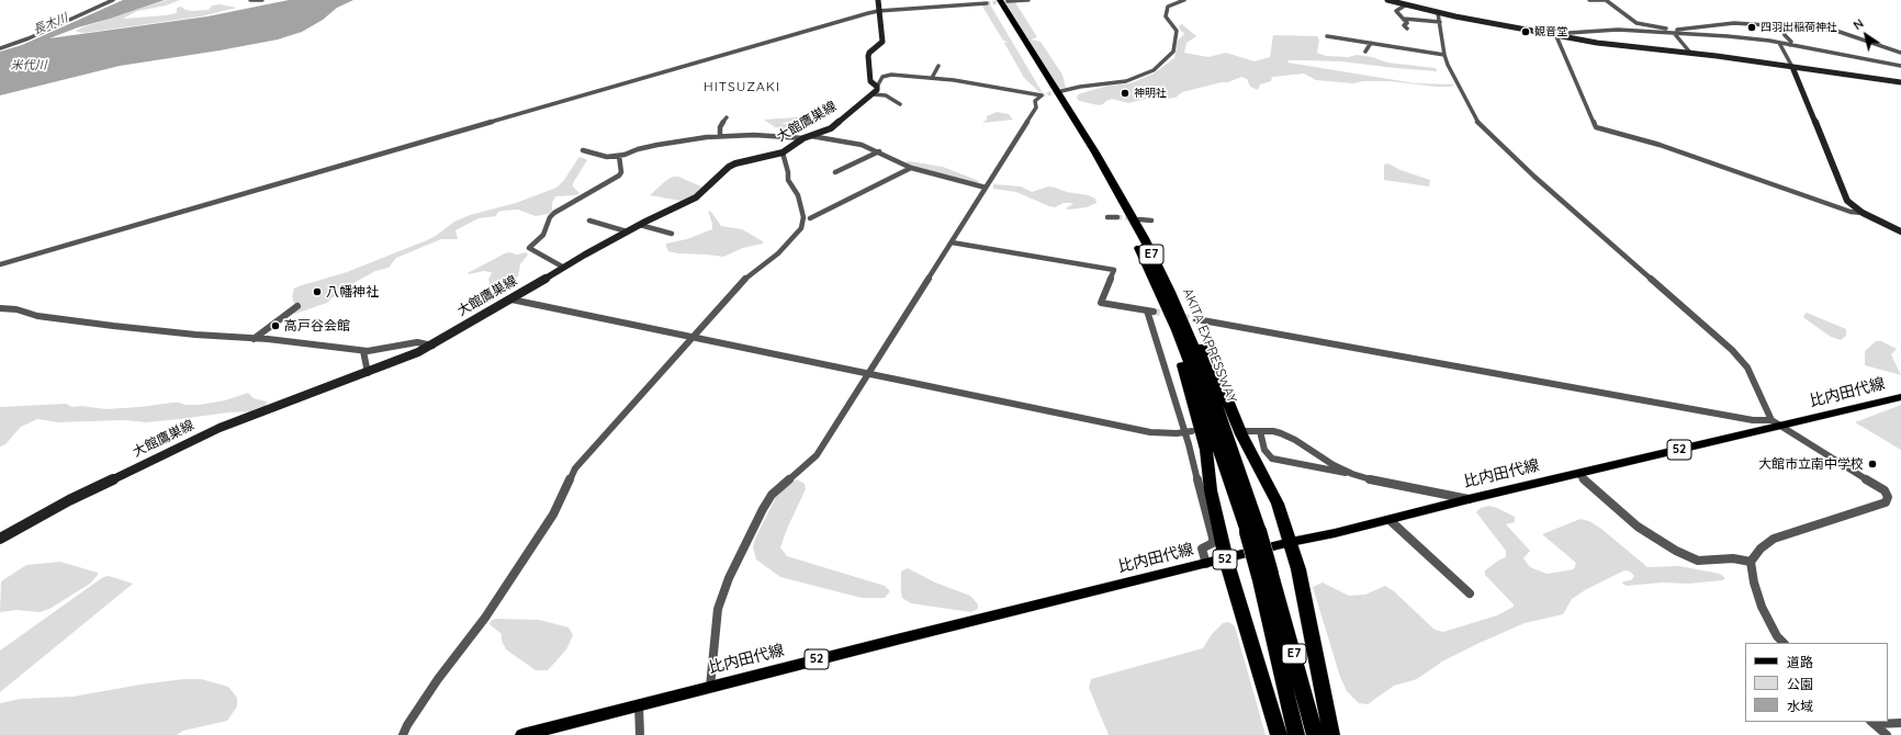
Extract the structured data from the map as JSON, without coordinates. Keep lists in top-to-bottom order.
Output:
{
  "streets": {
    "highway": ["E7", "AKITA EXPRESSWAY"],
    "main road": ["大館鷹巣線", "比内田代線", "52"]
  },
  "districts": ["HITSUZAKI"],
  "water": ["長木川", "米代川"],
  "places": [
    "四羽出稲荷神社",
    "観音堂",
    "神明社",
    "八幡神社",
    "高戸谷会館",
    "大館市立南中学校"
  ],
  "legend": ["道路", "公園", "水域"],
  "north": "top left"
}
